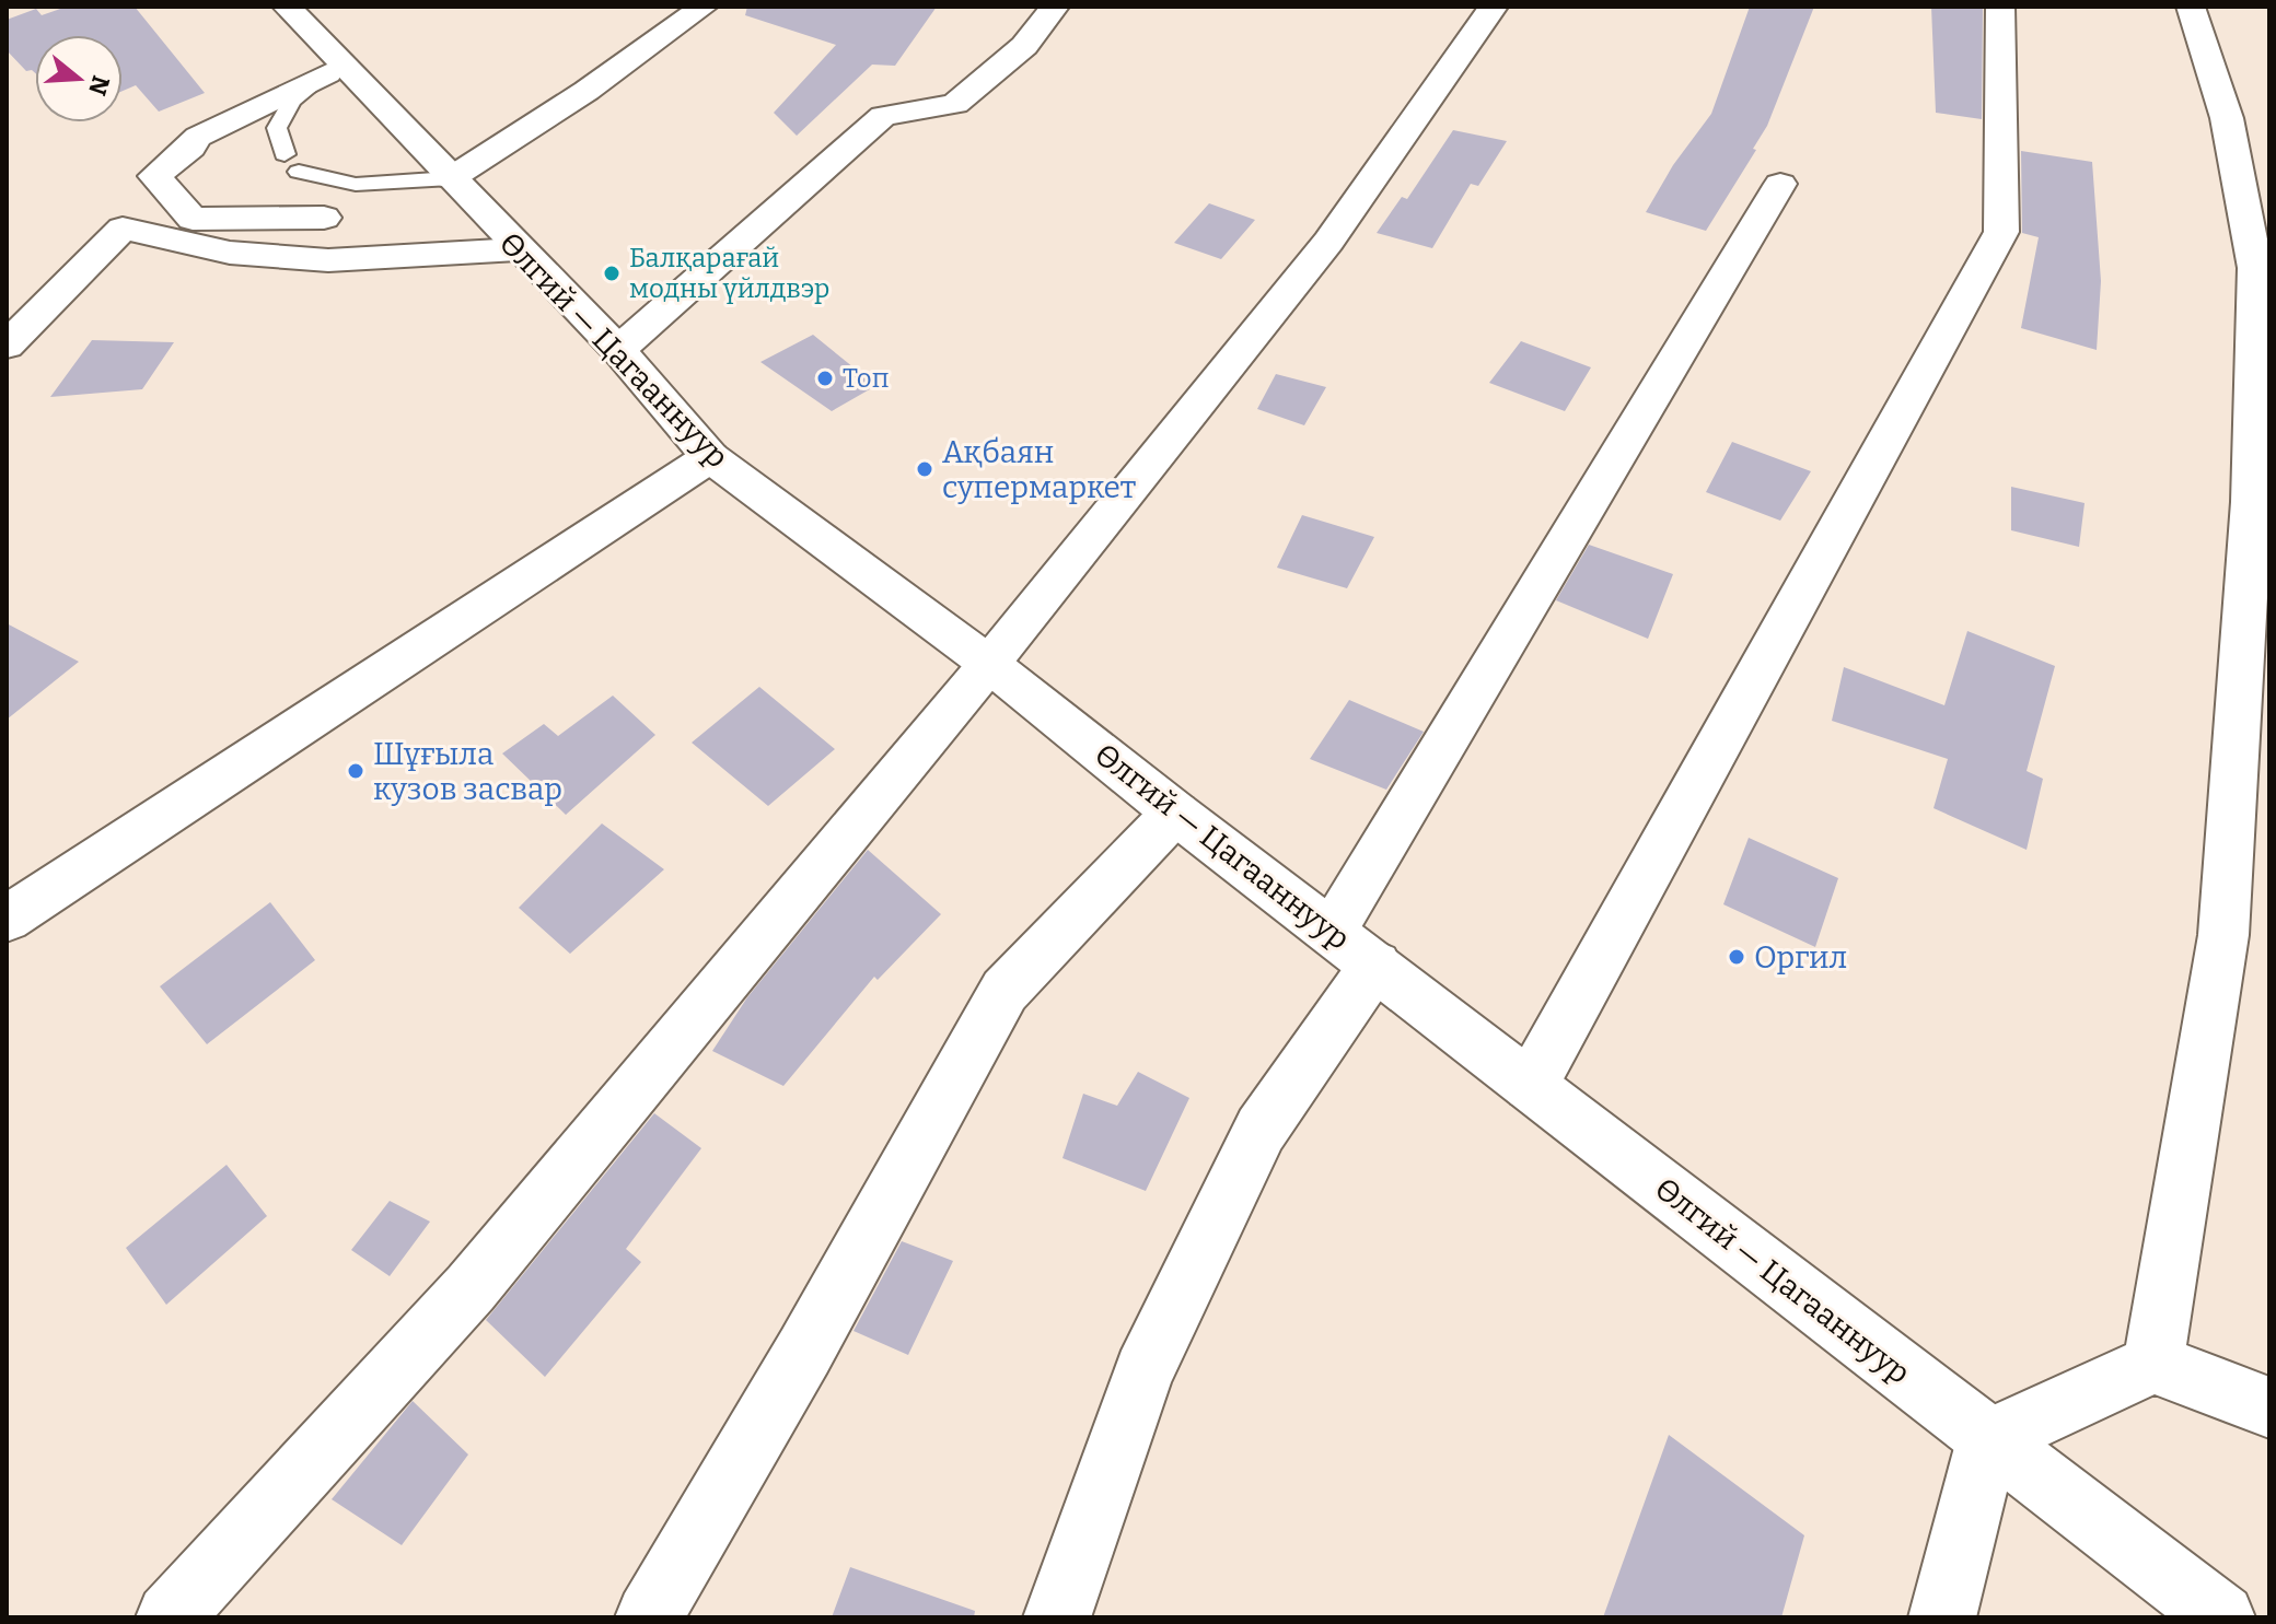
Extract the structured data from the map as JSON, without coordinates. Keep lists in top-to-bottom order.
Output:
{
  "streets": {
    "main road": ["Өлгий — Цагааннуур"]
  },
  "places": [
    "Балқарағай модны үйлдвэр",
    "Топ",
    "Ақбаян супермаркет",
    "Шұғыла кузов засвар",
    "Оргил"
  ],
  "north": "right"
}
